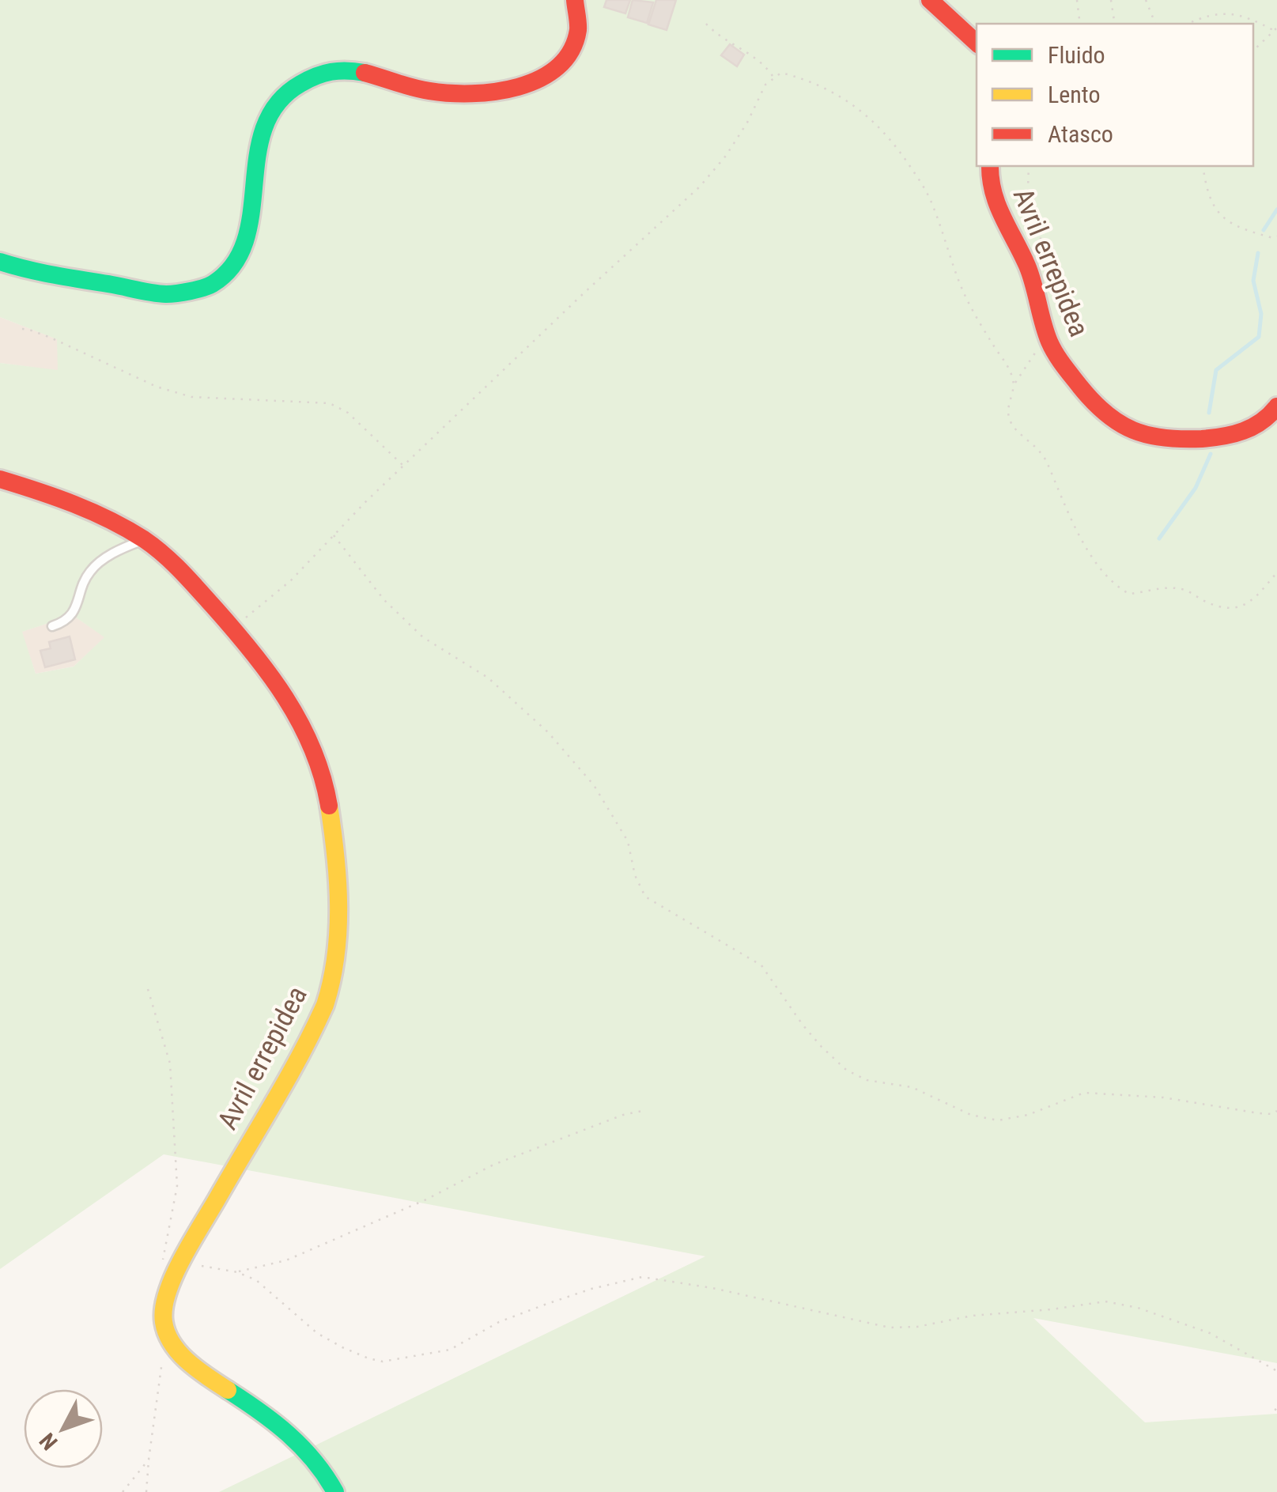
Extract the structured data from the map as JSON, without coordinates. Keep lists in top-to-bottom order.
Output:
{
  "streets": {
    "street": ["Avril errepidea"]
  },
  "legend": ["Fluido", "Lento", "Atasco"],
  "north": "bottom left"
}
